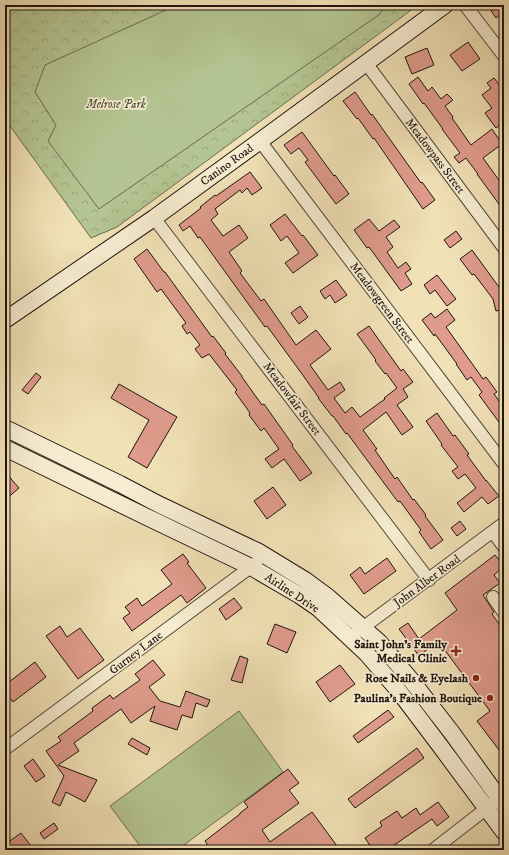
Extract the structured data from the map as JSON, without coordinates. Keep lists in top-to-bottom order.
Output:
{
  "streets": {
    "main road": ["Canino Road", "Airline Drive"],
    "street": [
      "Meadowpass Street",
      "Meadowgreen Street",
      "Meadowfair Street",
      "John Alber Road",
      "Gurney Lane"
    ]
  },
  "crossings": [
    ["Meadowpass Street", "Canino Road"],
    ["Canino Road", "Meadowgreen Street"],
    ["Canino Road", "Meadowfair Street"],
    ["Meadowfair Street", "John Alber Road"],
    ["John Alber Road", "Airline Drive"],
    ["Airline Drive", "Gurney Lane"]
  ],
  "parks": ["Melrose Park"],
  "places": {
    "health": ["Saint John's Family Medical Clinic"],
    "other": ["Rose Nails & Eyelash", "Paulina's Fashion Boutique"]
  }
}
